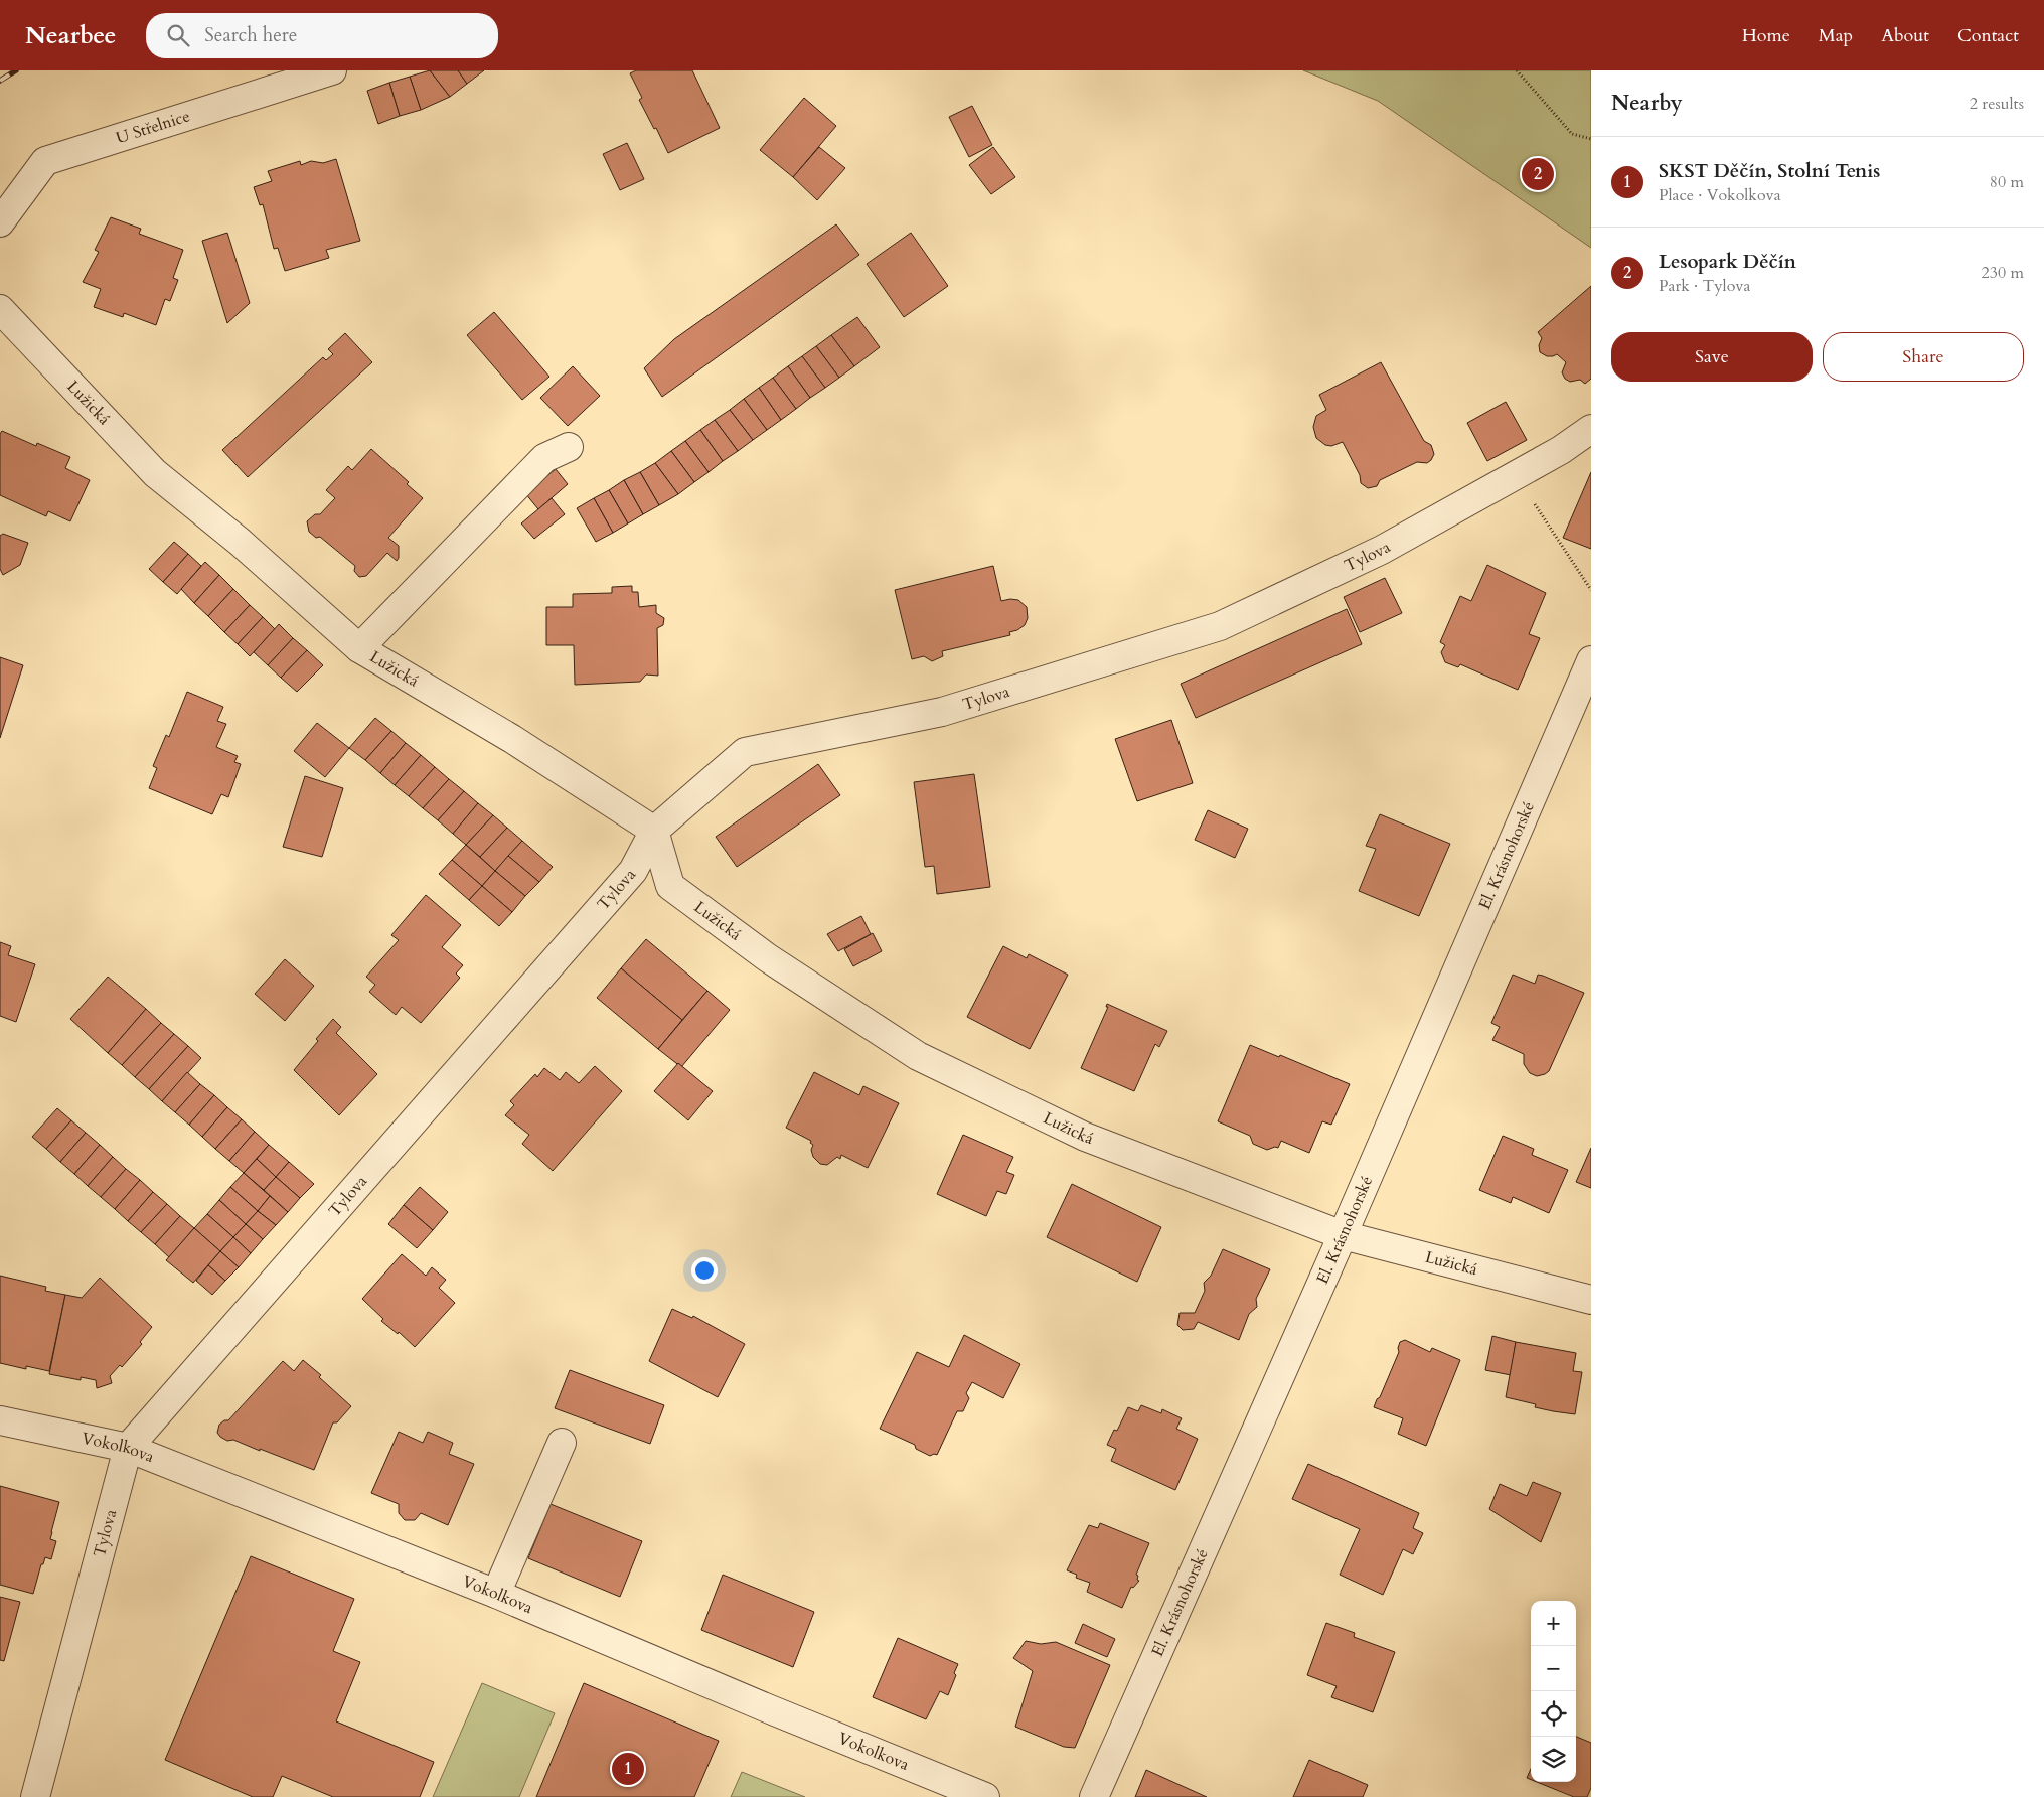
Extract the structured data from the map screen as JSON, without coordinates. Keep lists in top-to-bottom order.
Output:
{
  "streets": {
    "street": [
      "U Střelnice",
      "Lužická",
      "Tylova",
      "El. Krásnohorské",
      "Vokolkova"
    ]
  },
  "crossings": [
    ["Lužická", "Tylova"],
    ["Lužická", "El. Krásnohorské"],
    ["Tylova", "Vokolkova"]
  ],
  "page": {
    "header": "Nearbee",
    "search": "Search here",
    "nav": [
      "Home",
      "Map",
      "About",
      "Contact"
    ],
    "heading": ["Nearby", "2 results"],
    "list": [
      {
        "mark": "1",
        "name": "SKST Děčín, Stolní Tenis",
        "note": "Place · Vokolkova",
        "value": "80 m"
      },
      {
        "mark": "2",
        "name": "Lesopark Děčín",
        "note": "Park · Tylova",
        "value": "230 m"
      }
    ],
    "pins": ["2", "1"],
    "buttons": ["Save", "Share"],
    "map_buttons": ["+", "−"]
  }
}
